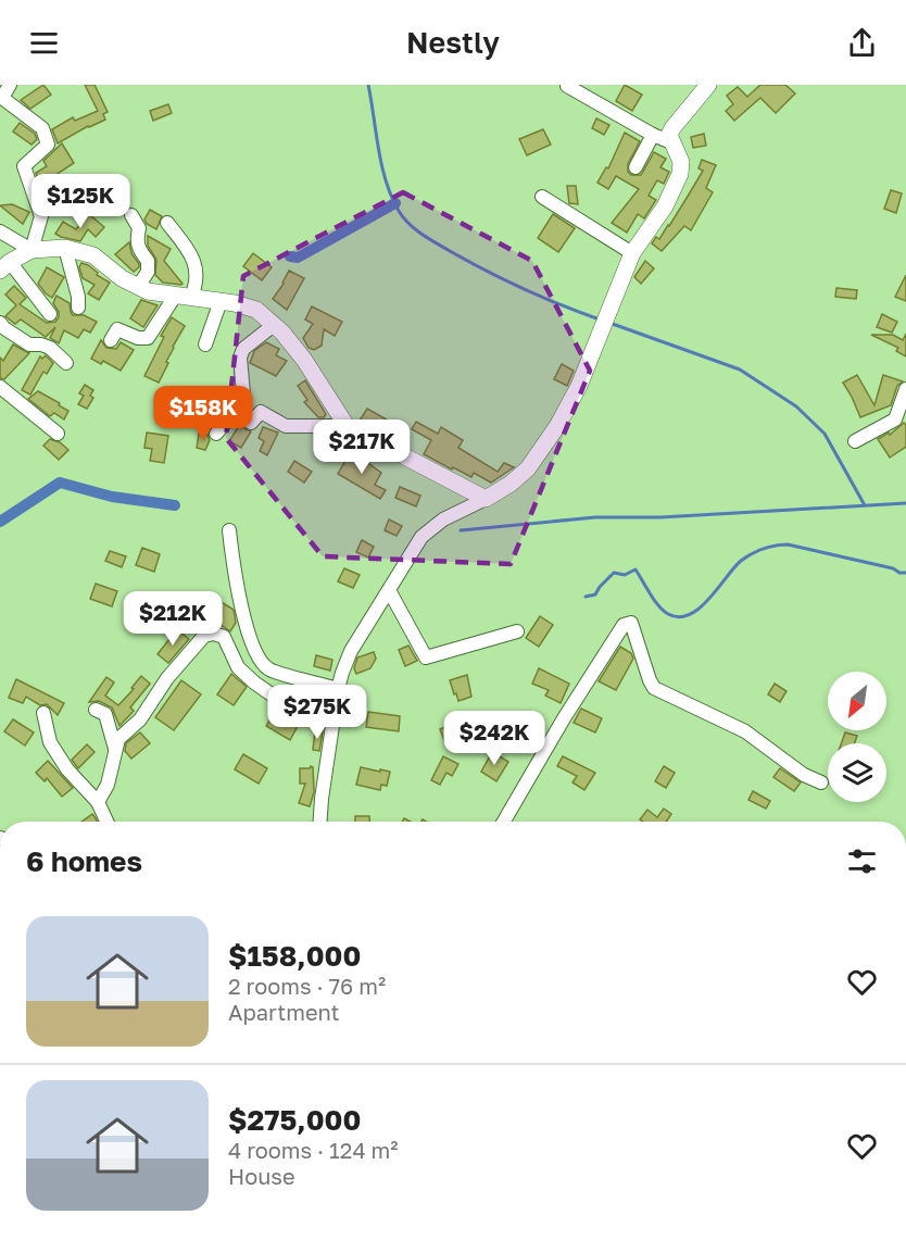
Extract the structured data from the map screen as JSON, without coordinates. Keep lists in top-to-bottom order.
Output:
{
  "north": "bottom left",
  "page": {
    "header": "Nestly",
    "price": [
      "$125K",
      "$158K",
      "$217K",
      "$212K",
      "$275K",
      "$242K"
    ],
    "heading": "6 homes",
    "list": [
      {
        "name": "$158,000",
        "note": "2 rooms · 76 m² · Apartment"
      },
      {
        "name": "$275,000",
        "note": "4 rooms · 124 m² · House"
      }
    ]
  }
}
